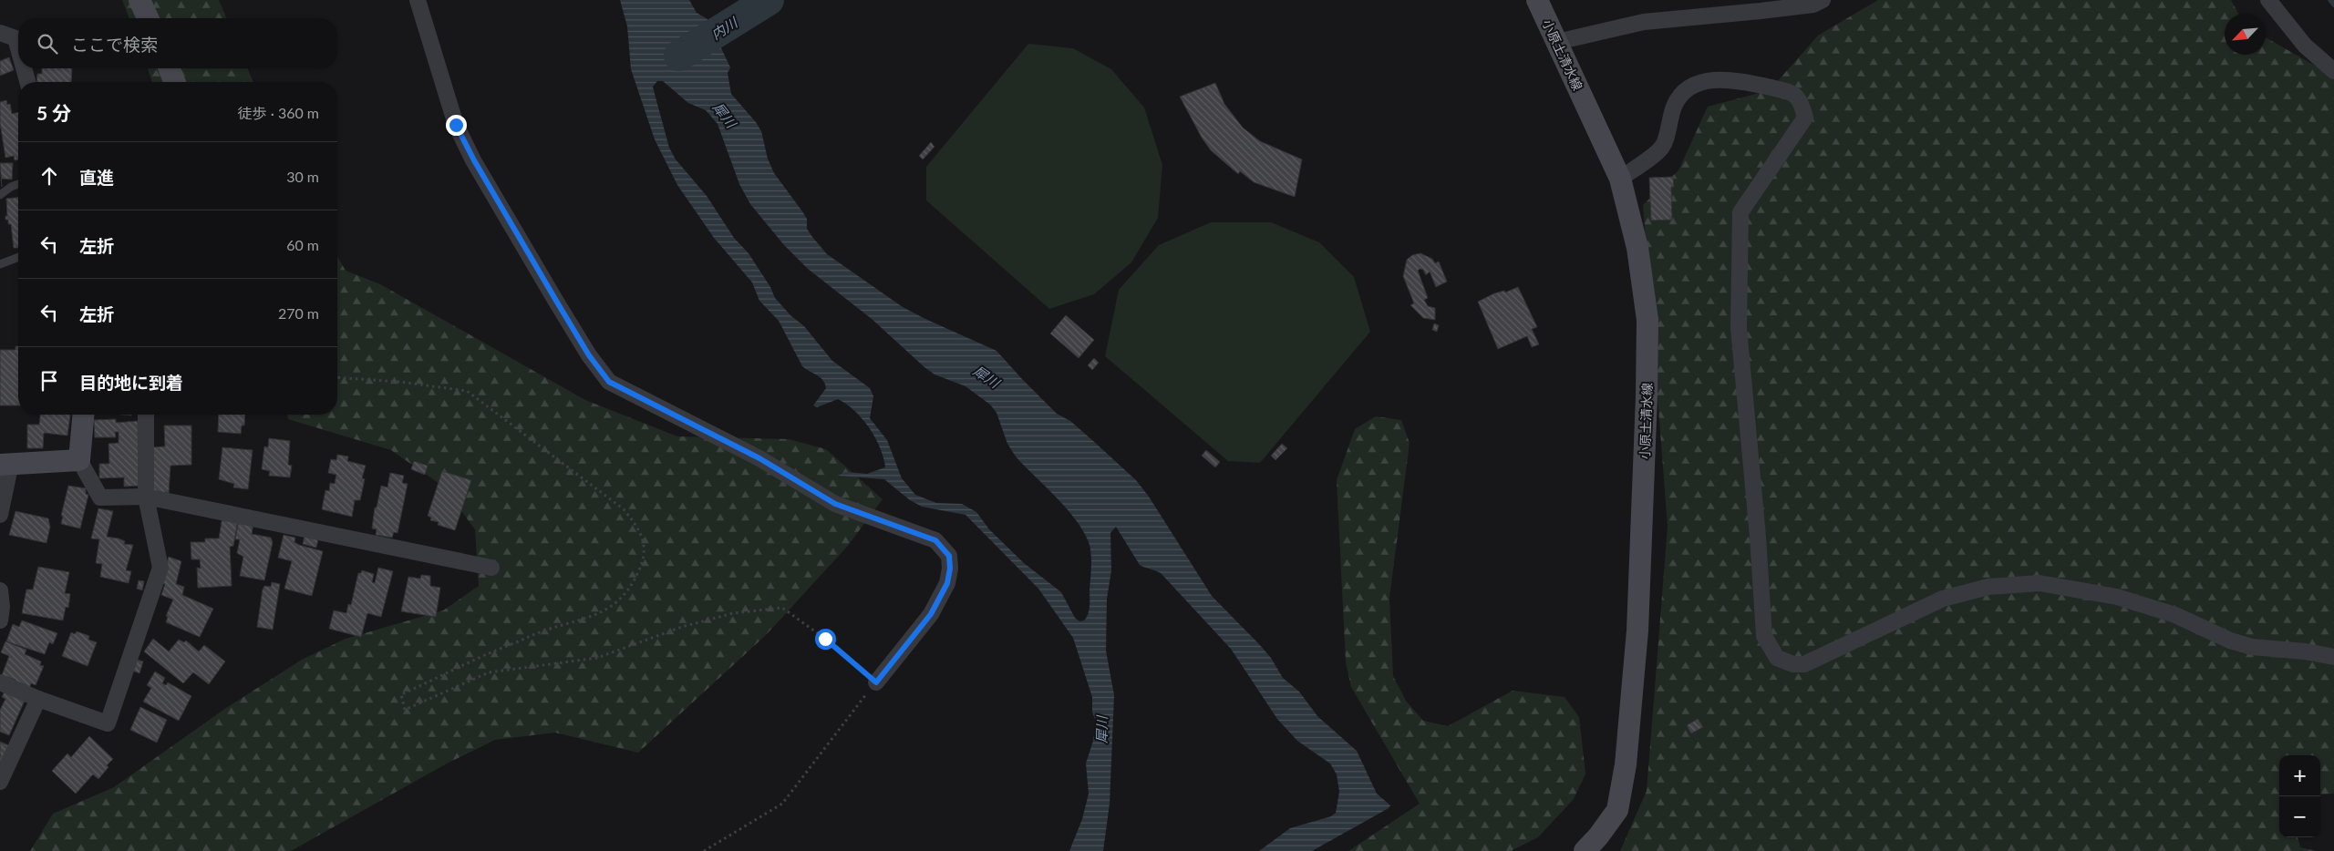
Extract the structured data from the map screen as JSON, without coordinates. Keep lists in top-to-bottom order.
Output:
{
  "streets": {
    "main road": ["小原土清水線"]
  },
  "water": ["内川", "犀川"],
  "north": "bottom left",
  "page": {
    "search": "ここで検索",
    "heading": ["5 分", "徒歩 · 360 m"],
    "list": [
      ["直進", "30 m"],
      ["左折", "60 m"],
      ["左折", "270 m"],
      "目的地に到着"
    ],
    "map_buttons": ["+", "−"]
  }
}
